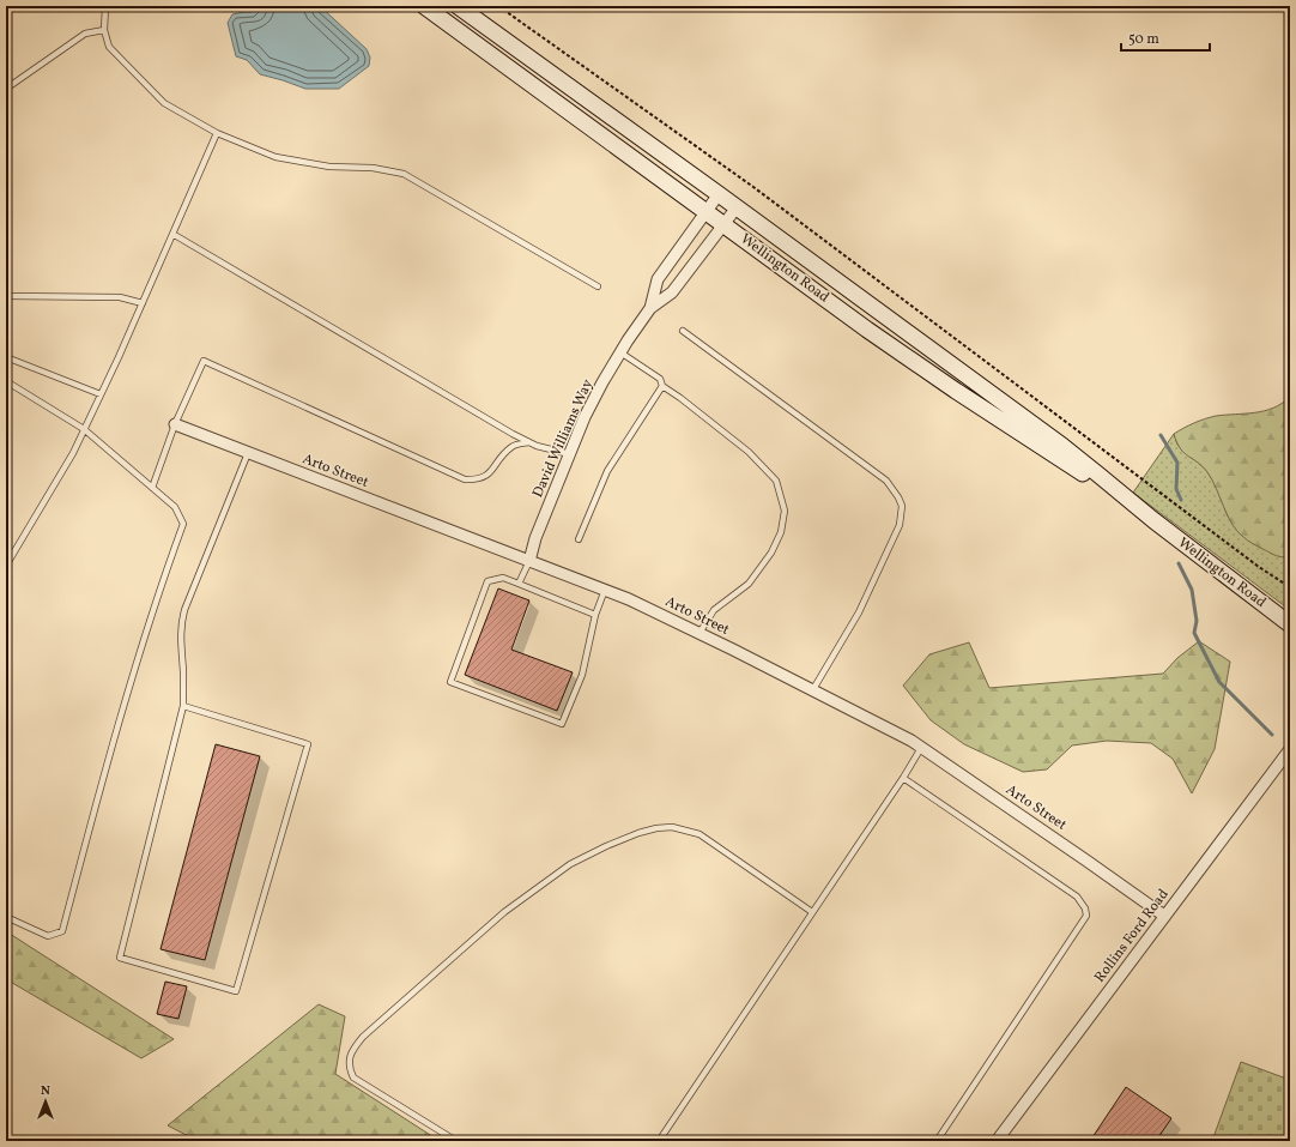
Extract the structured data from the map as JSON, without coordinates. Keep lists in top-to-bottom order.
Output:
{
  "streets": {
    "main road": ["Wellington Road"],
    "street": ["David Williams Way", "Arto Street", "Rollins Ford Road"]
  },
  "crossings": [
    ["Wellington Road", "David Williams Way"],
    ["David Williams Way", "Arto Street"],
    ["Arto Street", "Rollins Ford Road"]
  ],
  "scale_bar": "50 m",
  "north": "top"
}
